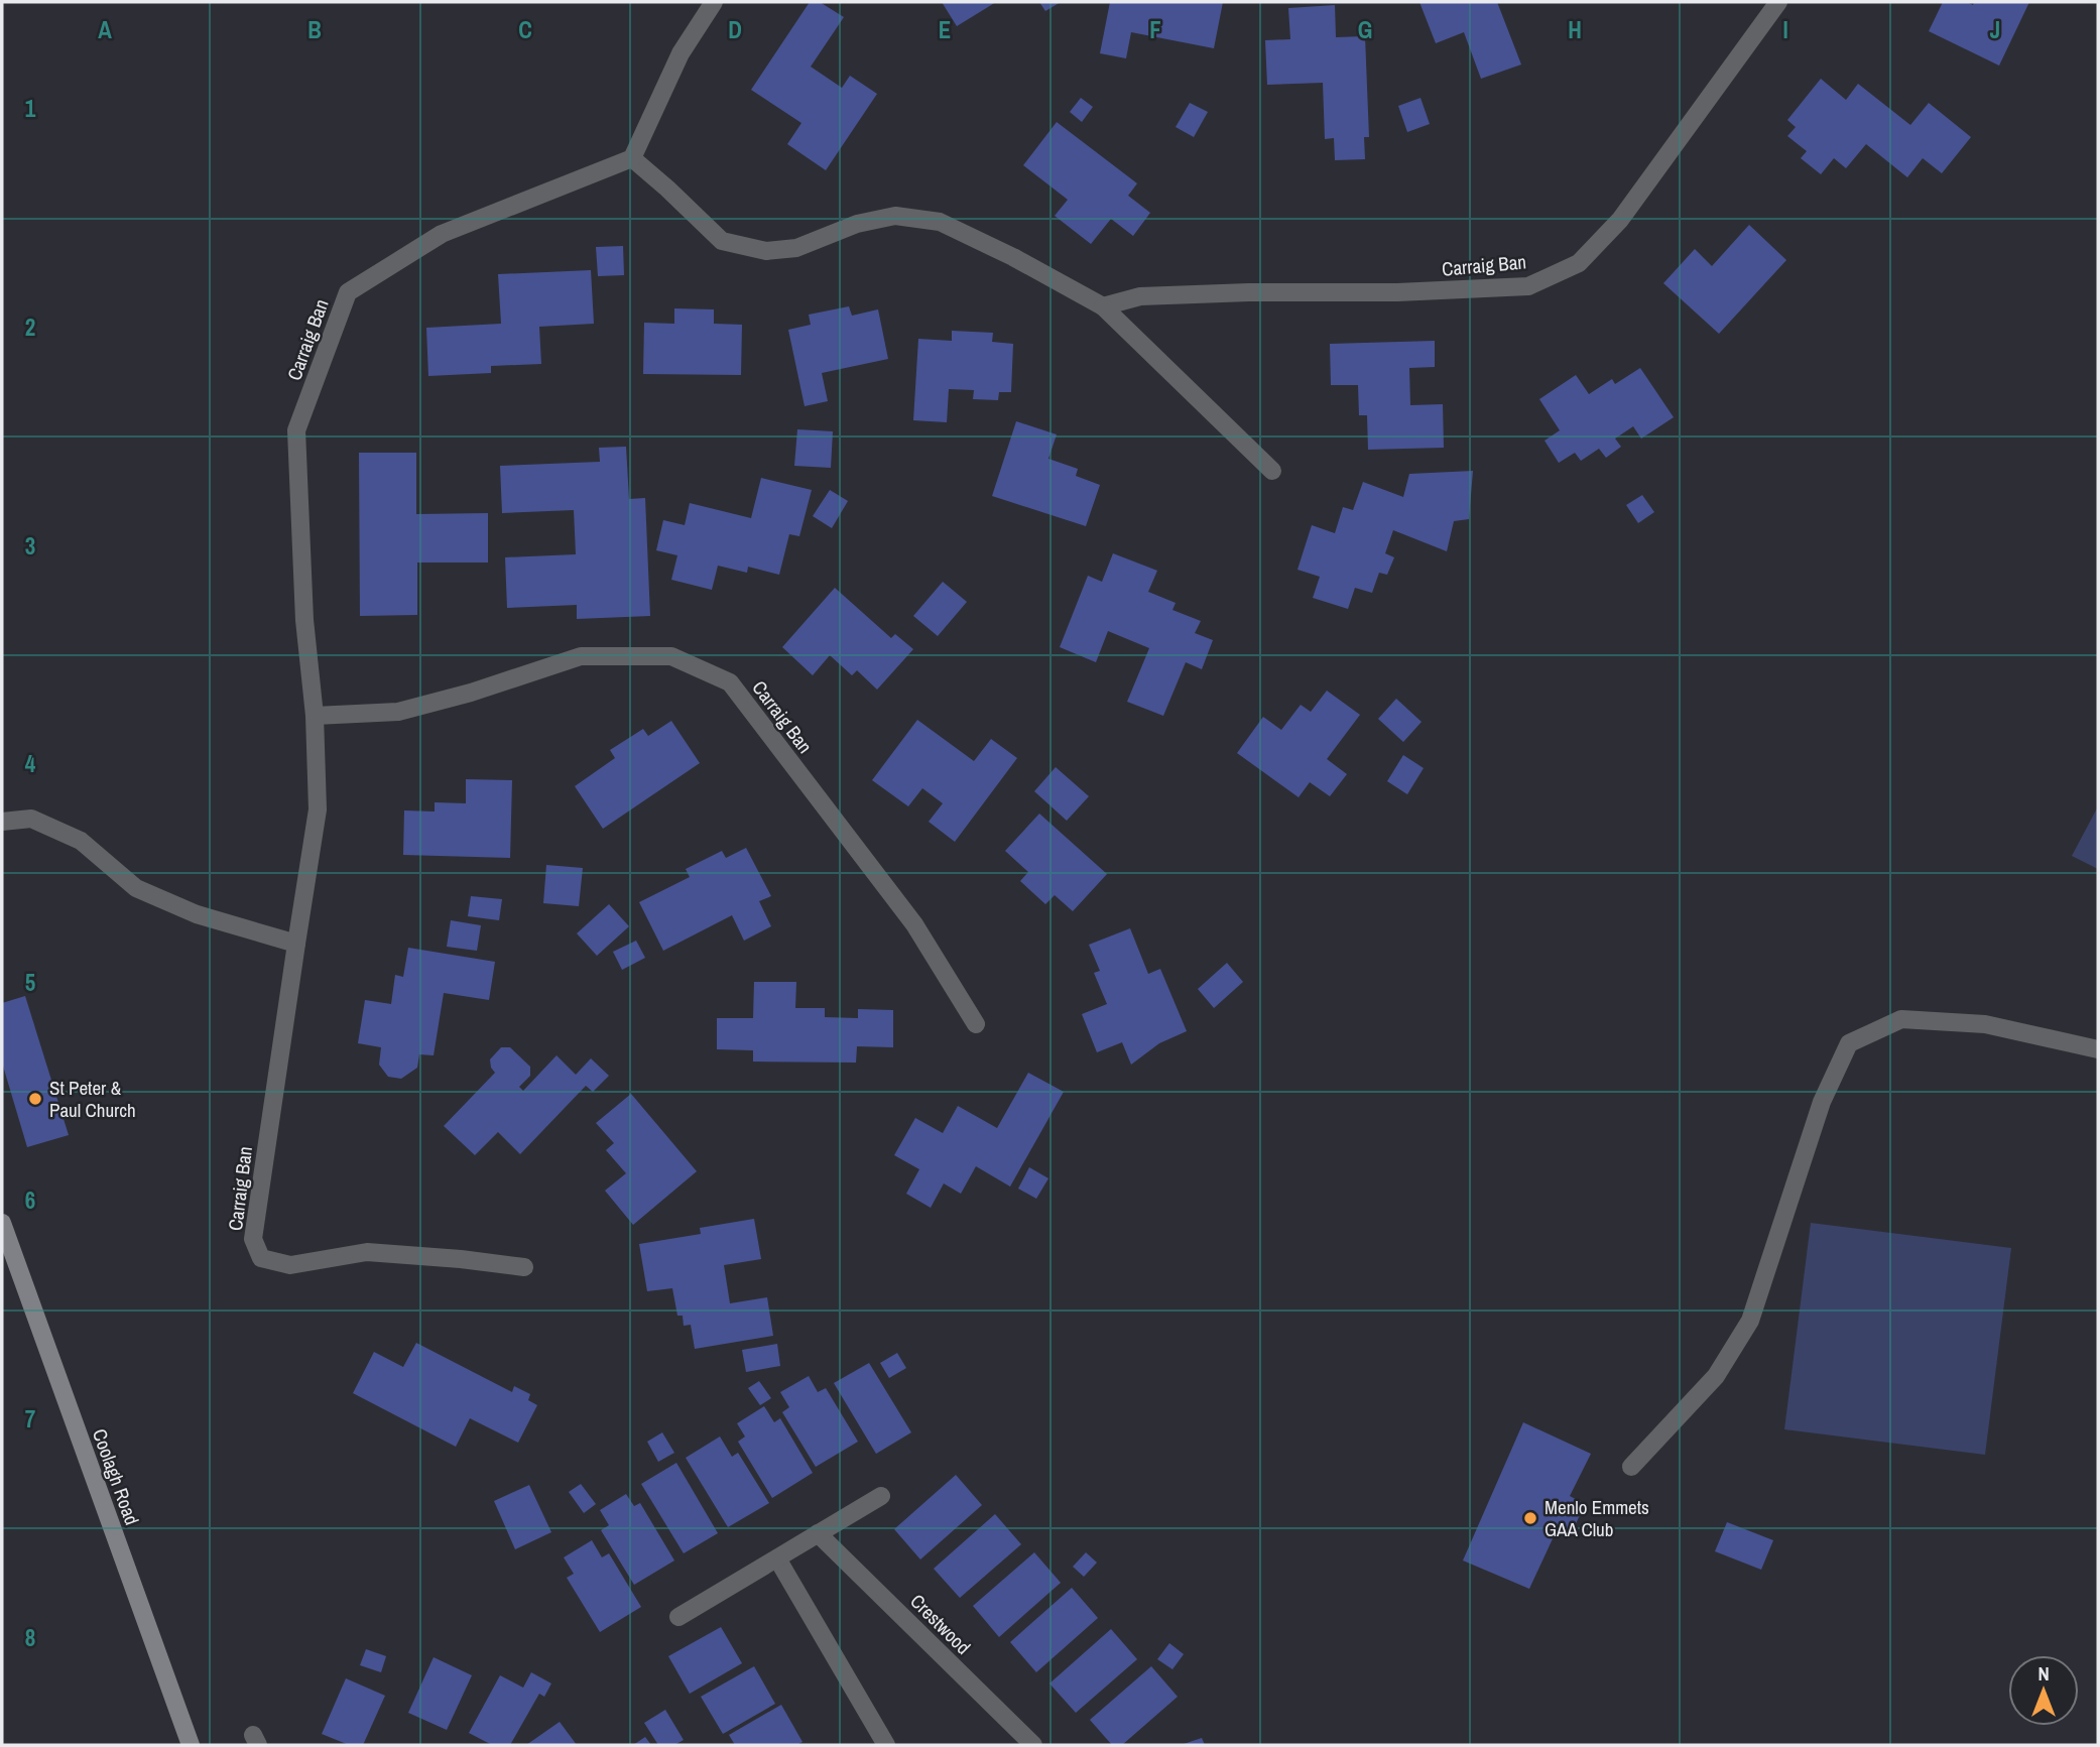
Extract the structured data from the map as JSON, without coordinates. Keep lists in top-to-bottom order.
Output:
{
  "streets": {
    "street": ["Carraig Ban", "Coolagh Road", "Crestwood"]
  },
  "places": ["St Peter & Paul Church", "Menlo Emmets GAA Club"],
  "north": "top",
  "grid": {
    "columns": [
      "A",
      "B",
      "C",
      "D",
      "E",
      "F",
      "G",
      "H",
      "I",
      "J"
    ],
    "rows": [
      "1",
      "2",
      "3",
      "4",
      "5",
      "6",
      "7",
      "8"
    ]
  }
}
